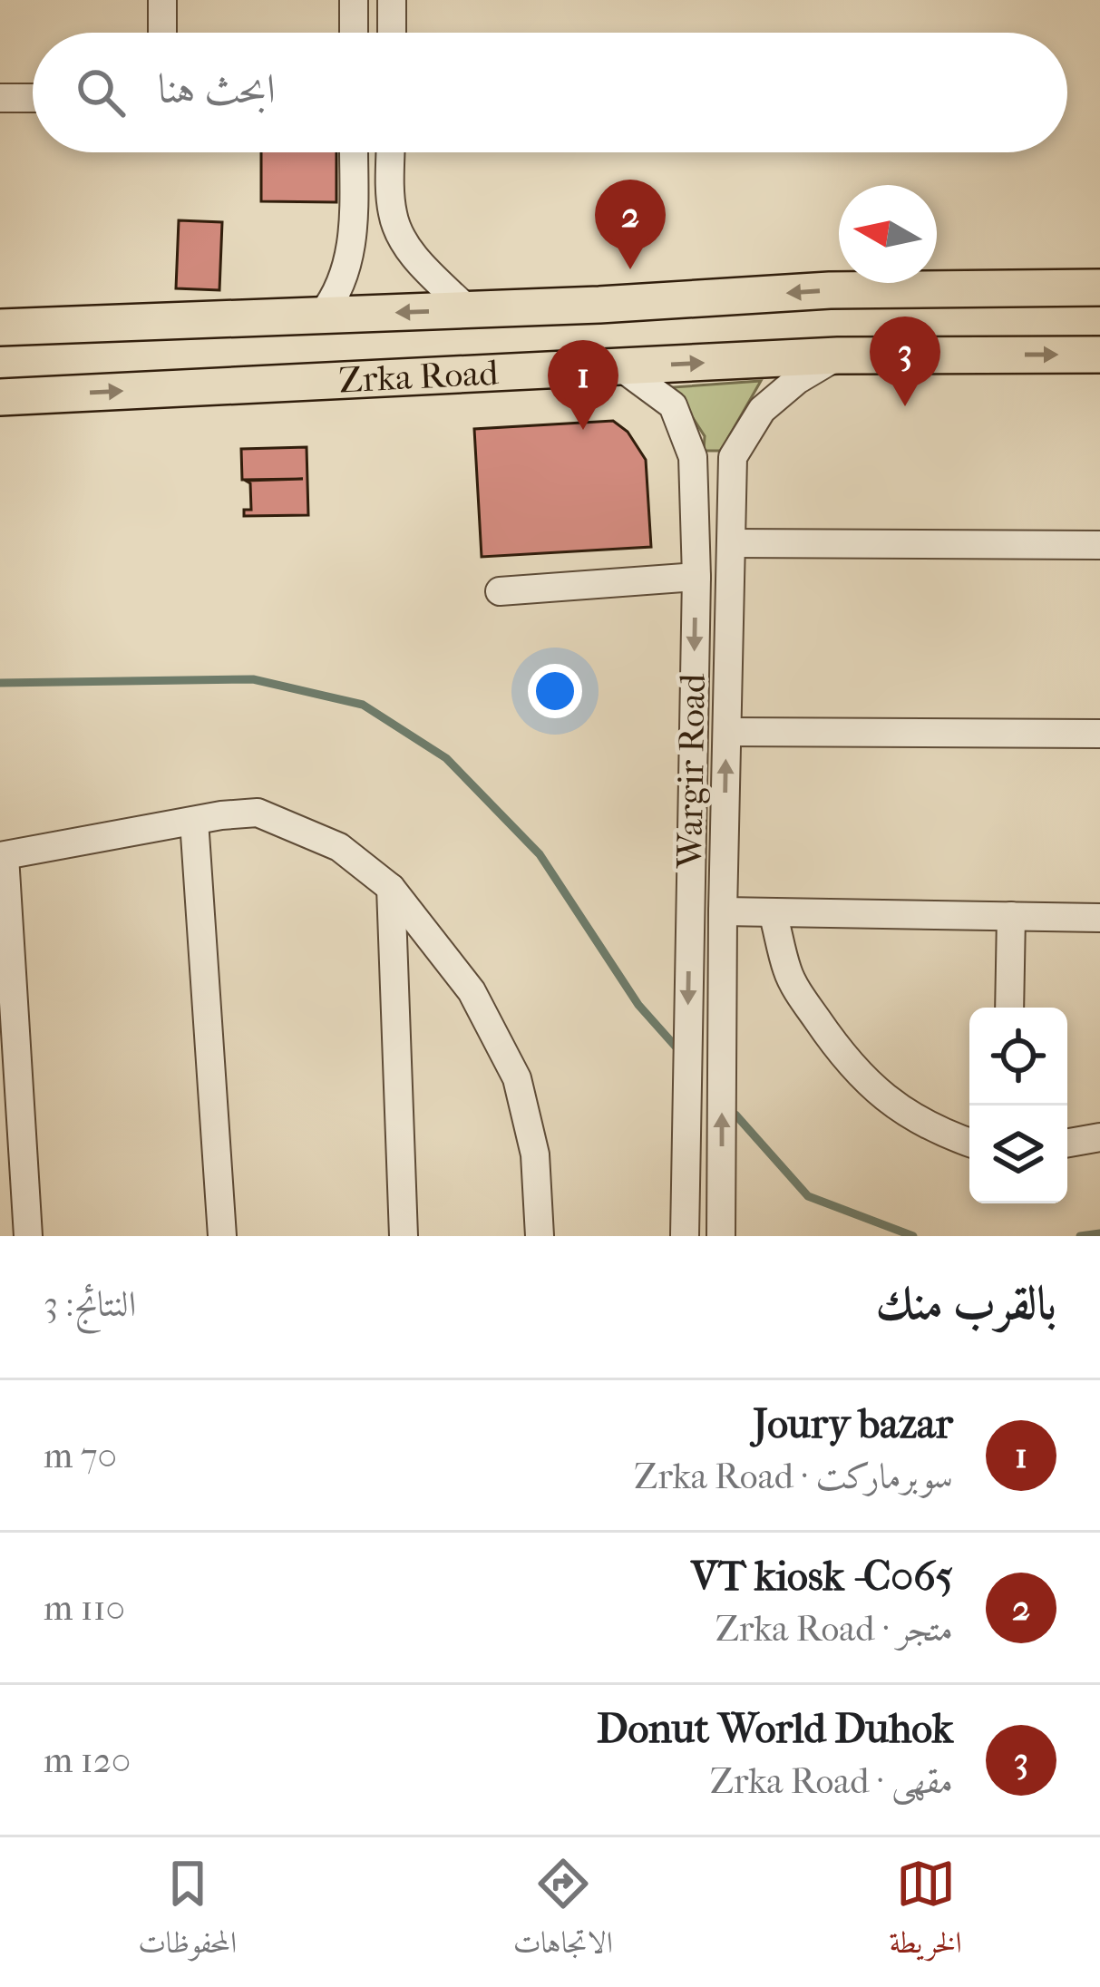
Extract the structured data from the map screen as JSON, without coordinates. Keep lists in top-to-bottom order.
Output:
{
  "streets": {
    "main road": ["Zrka Road"],
    "street": ["Wargir Road"]
  },
  "crossings": [
    ["Zrka Road", "Wargir Road"]
  ],
  "north": "left",
  "page": {
    "search": "ابحث هنا",
    "pins": ["2", "3", "1"],
    "heading": ["بالقرب منك", "النتائج: 3"],
    "list": [
      {
        "mark": "1",
        "name": "Joury bazar",
        "note": "سوبرماركت · Zrka Road",
        "value": "70 m"
      },
      {
        "mark": "2",
        "name": "VT kiosk -C065",
        "note": "متجر · Zrka Road",
        "value": "110 m"
      },
      {
        "mark": "3",
        "name": "Donut World Duhok",
        "note": "مقهى · Zrka Road",
        "value": "120 m"
      }
    ],
    "nav": ["الخريطة", "الاتجاهات", "المحفوظات"]
  }
}
